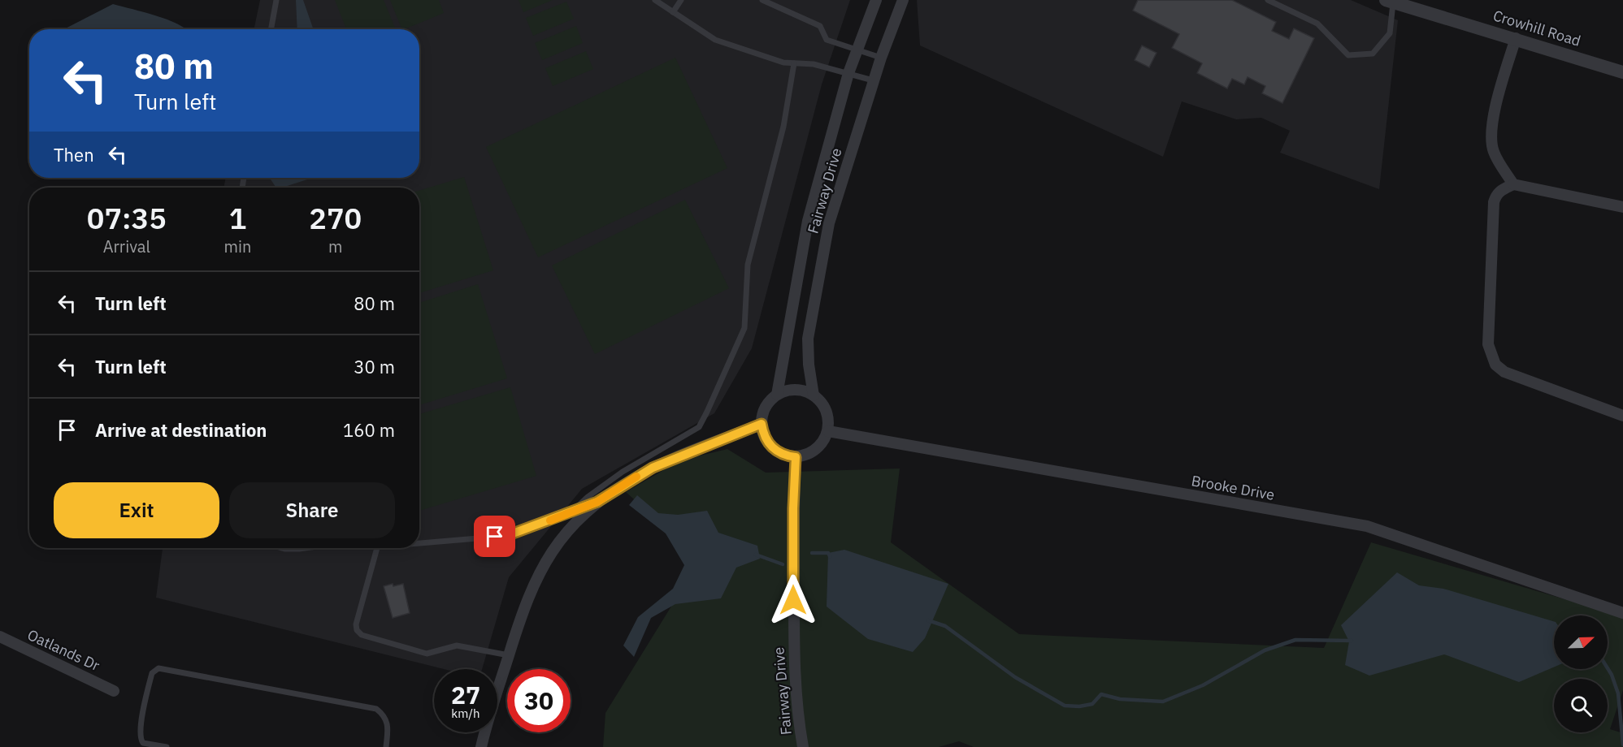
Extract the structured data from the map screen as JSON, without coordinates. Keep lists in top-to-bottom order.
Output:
{
  "streets": {
    "street": [
      "Crowhill Road",
      "Fairway Drive",
      "Brooke Drive",
      "Oatlands Dr"
    ]
  },
  "crossings": [
    ["Fairway Drive", "Brooke Drive"]
  ],
  "north": "top right",
  "page": {
    "turn": ["80 m", "Turn left"],
    "then": "Then",
    "eta": [
      "07:35",
      "Arrival",
      "1",
      "min",
      "270",
      "m"
    ],
    "list": [
      {
        "name": "Turn left",
        "value": "80 m"
      },
      {
        "name": "Turn left",
        "value": "30 m"
      },
      {
        "name": "Arrive at destination",
        "value": "160 m"
      }
    ],
    "buttons": ["Exit", "Share"],
    "speed": "27 km/h",
    "limit": "30"
  }
}
